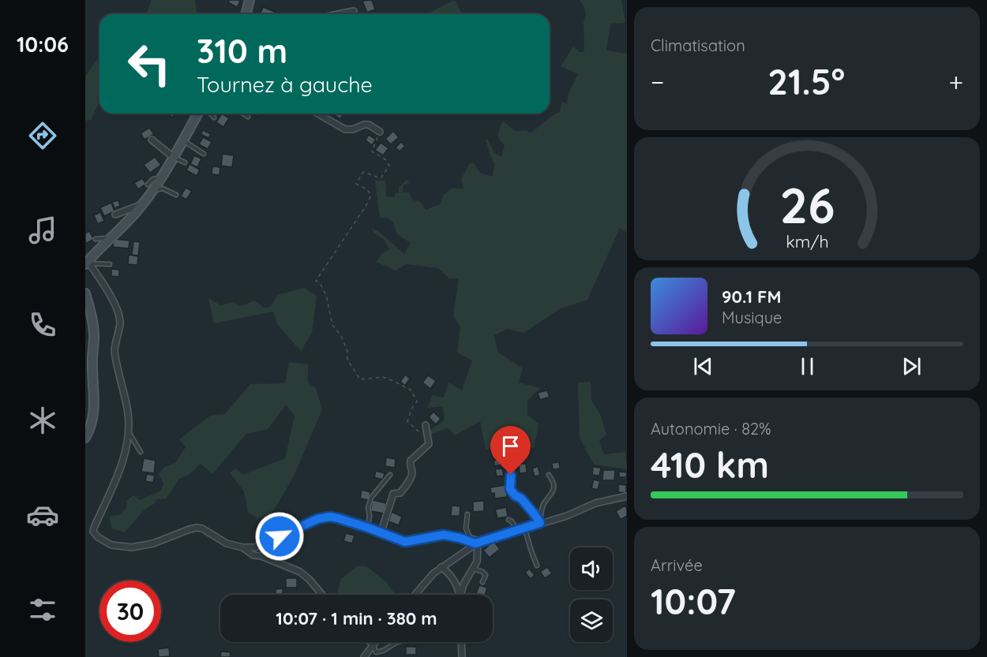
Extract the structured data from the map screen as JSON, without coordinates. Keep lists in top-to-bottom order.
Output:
{
  "page": {
    "tabs": "10:06",
    "tile": [
      "Climatisation",
      ["Autonomie · 82%", "410 km"],
      ["Arrivée", "10:07"]
    ],
    "turn": ["310 m", "Tournez à gauche"],
    "heat": ["−", "21.5°", "+"],
    "song": ["90.1 FM", "Musique"],
    "limit": "30",
    "trip": "10:07 · 1 min · 380 m",
    "gauge": ["26", "km/h"]
  }
}
